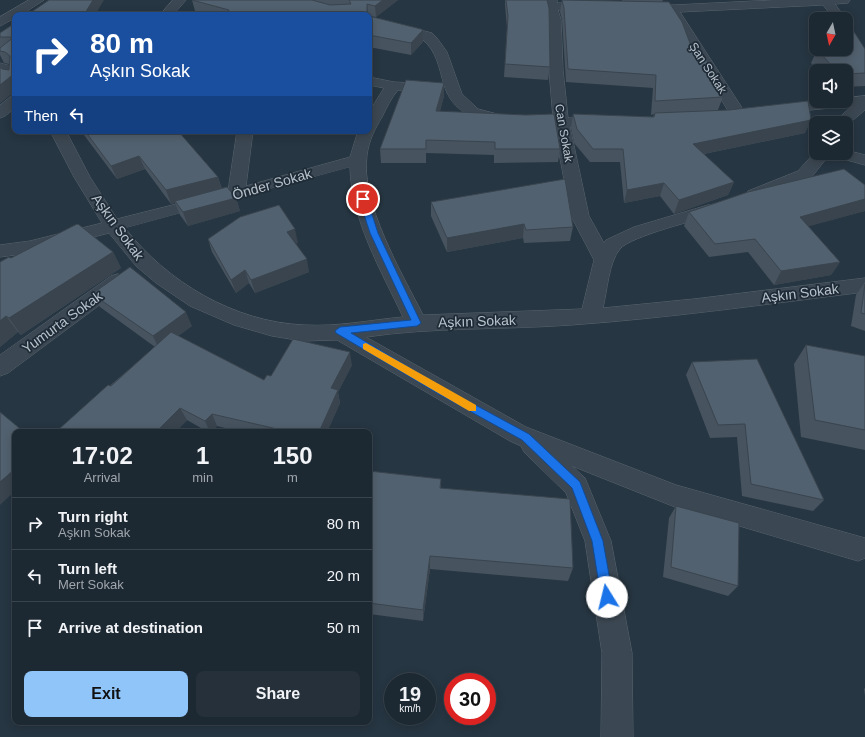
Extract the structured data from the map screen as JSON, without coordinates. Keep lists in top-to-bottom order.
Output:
{
  "streets": {
    "street": [
      "Şan Sokak",
      "Can Sokak",
      "Önder Sokak",
      "Aşkın Sokak",
      "Yumurta Sokak"
    ]
  },
  "crossings": [
    ["Önder Sokak", "Aşkın Sokak"],
    ["Aşkın Sokak", "Yumurta Sokak"]
  ],
  "north": "bottom",
  "page": {
    "turn": ["80 m", "Aşkın Sokak"],
    "then": "Then",
    "eta": [
      "17:02",
      "Arrival",
      "1",
      "min",
      "150",
      "m"
    ],
    "list": [
      {
        "name": "Turn right",
        "note": "Aşkın Sokak",
        "value": "80 m"
      },
      {
        "name": "Turn left",
        "note": "Mert Sokak",
        "value": "20 m"
      },
      {
        "name": "Arrive at destination",
        "value": "50 m"
      }
    ],
    "buttons": ["Exit", "Share"],
    "speed": "19 km/h",
    "limit": "30"
  }
}
